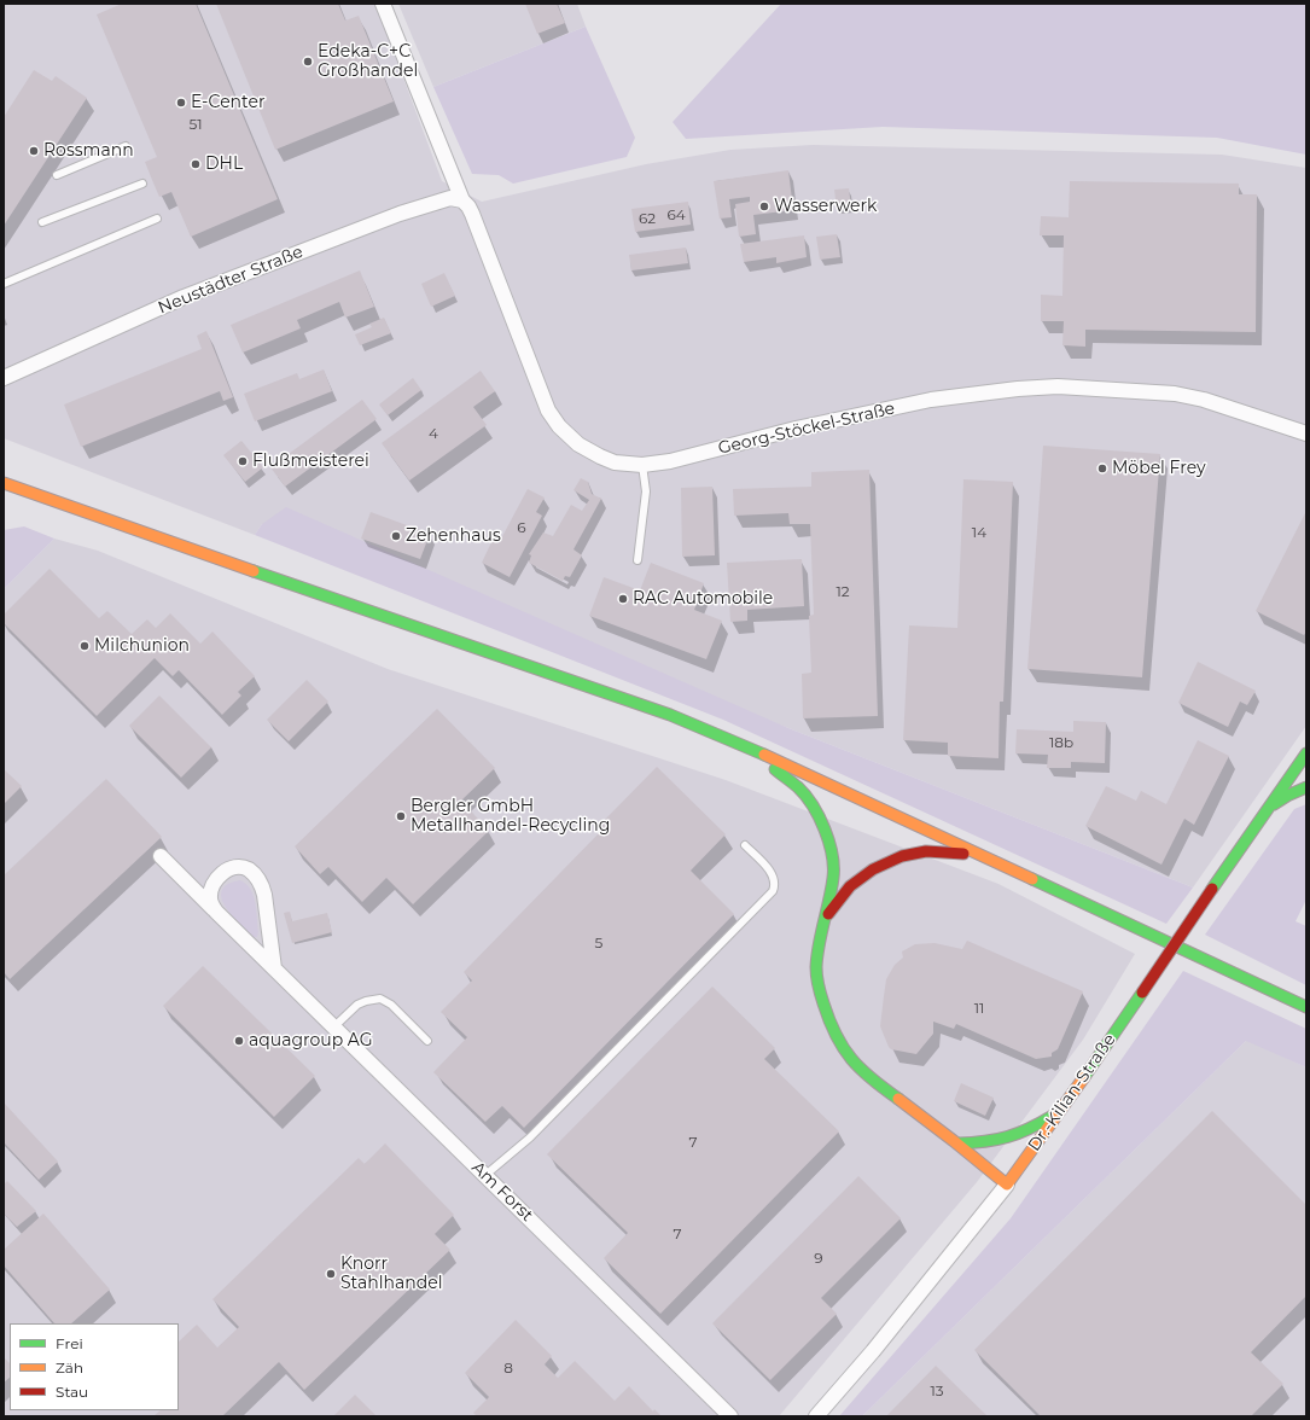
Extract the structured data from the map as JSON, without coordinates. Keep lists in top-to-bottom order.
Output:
{
  "streets": {
    "main road": ["Dr.-Kilian-Straße"],
    "street": ["Neustädter Straße", "Georg-Stöckel-Straße", "Am Forst"]
  },
  "crossings": [
    ["Neustädter Straße", "Georg-Stöckel-Straße"]
  ],
  "places": [
    "Edeka-C+C Großhandel",
    "E-Center",
    "Rossmann",
    "DHL",
    "Wasserwerk",
    "Flußmeisterei",
    "Möbel Frey",
    "Zehenhaus",
    "RAC Automobile",
    "Milchunion",
    "Bergler GmbH Metallhandel-Recycling",
    "aquagroup AG",
    "Knorr Stahlhandel"
  ],
  "house_numbers": [
    "51",
    "64",
    "62",
    "4",
    "6",
    "14",
    "12",
    "18b",
    "5",
    "11",
    "7",
    "7",
    "9",
    "8",
    "13"
  ],
  "legend": ["Frei", "Zäh", "Stau"]
}
